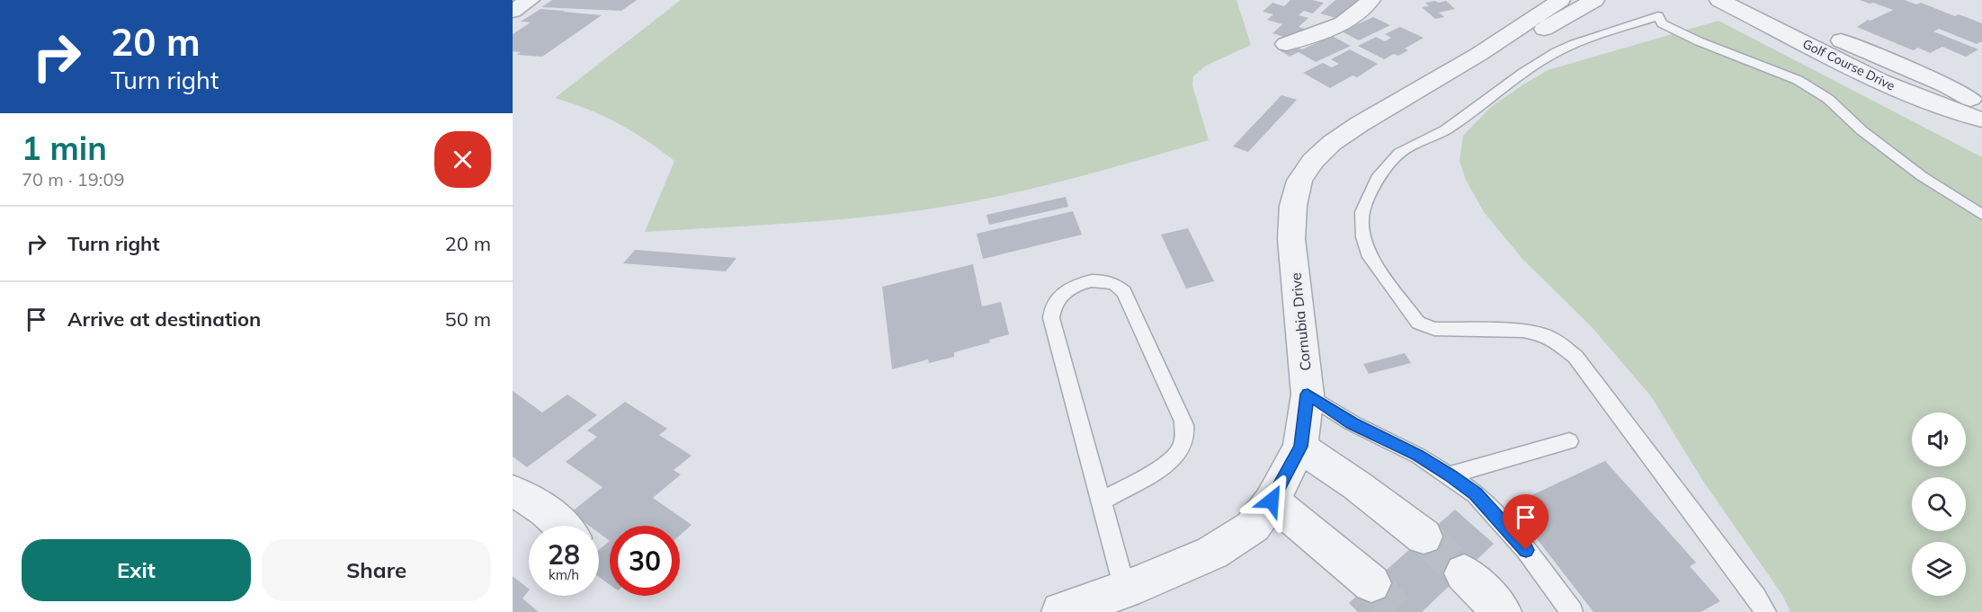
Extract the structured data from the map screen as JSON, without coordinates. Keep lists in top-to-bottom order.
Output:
{
  "streets": {
    "street": ["Golf Course Drive", "Cornubia Drive"]
  },
  "page": {
    "turn": ["20 m", "Turn right"],
    "heading": ["1 min", "70 m · 19:09"],
    "list": [
      {
        "name": "Turn right",
        "value": "20 m"
      },
      {
        "name": "Arrive at destination",
        "value": "50 m"
      }
    ],
    "speed": "28 km/h",
    "limit": "30",
    "buttons": ["Exit", "Share"]
  }
}
